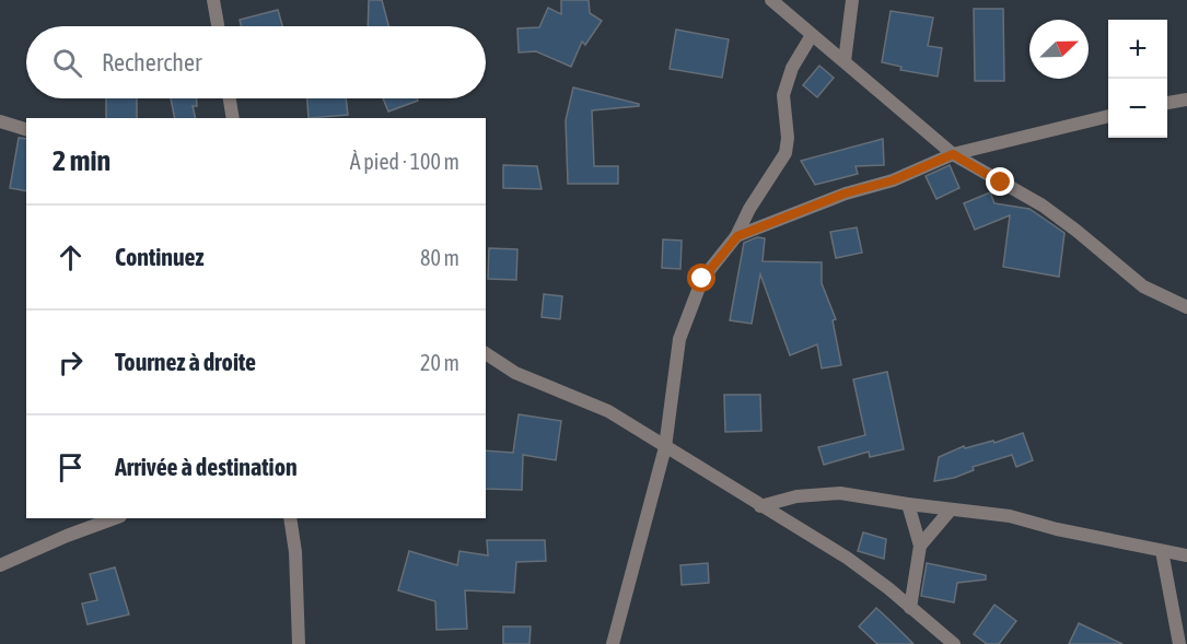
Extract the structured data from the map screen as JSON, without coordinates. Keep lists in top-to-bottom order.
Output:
{
  "north": "top right",
  "page": {
    "map_buttons": ["+", "−"],
    "search": "Rechercher",
    "heading": ["2 min", "À pied · 100 m"],
    "list": [
      ["Continuez", "80 m"],
      ["Tournez à droite", "20 m"],
      "Arrivée à destination"
    ]
  }
}
